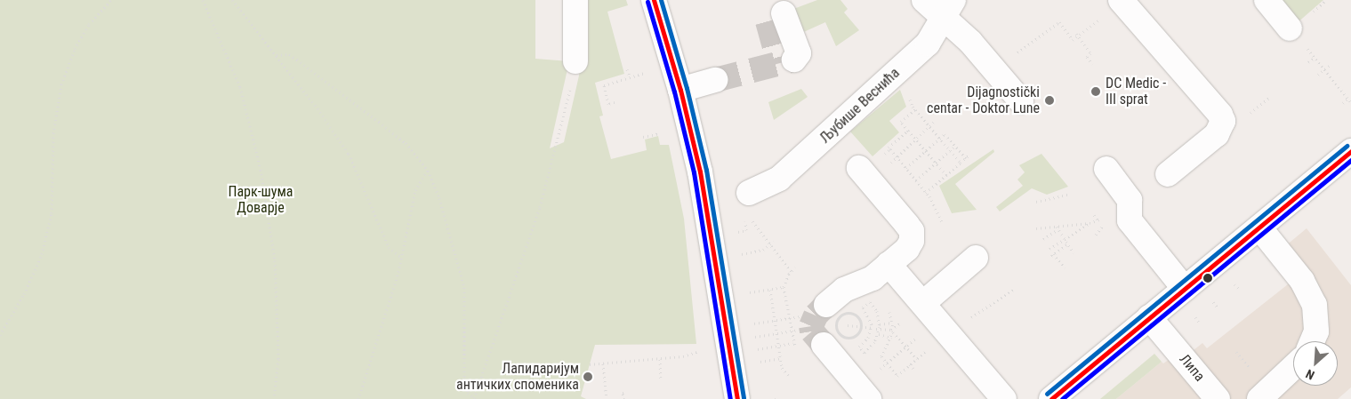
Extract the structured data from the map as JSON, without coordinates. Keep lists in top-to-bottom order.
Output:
{
  "streets": {
    "street": ["Љубише Веснића", "Липа"]
  },
  "parks": ["Парк-шума Доварје"],
  "places": ["DC Medic - III sprat", "Dijagnostički centar - Doktor Lune", "Лапидаријум античких споменика"],
  "north": "bottom left"
}
